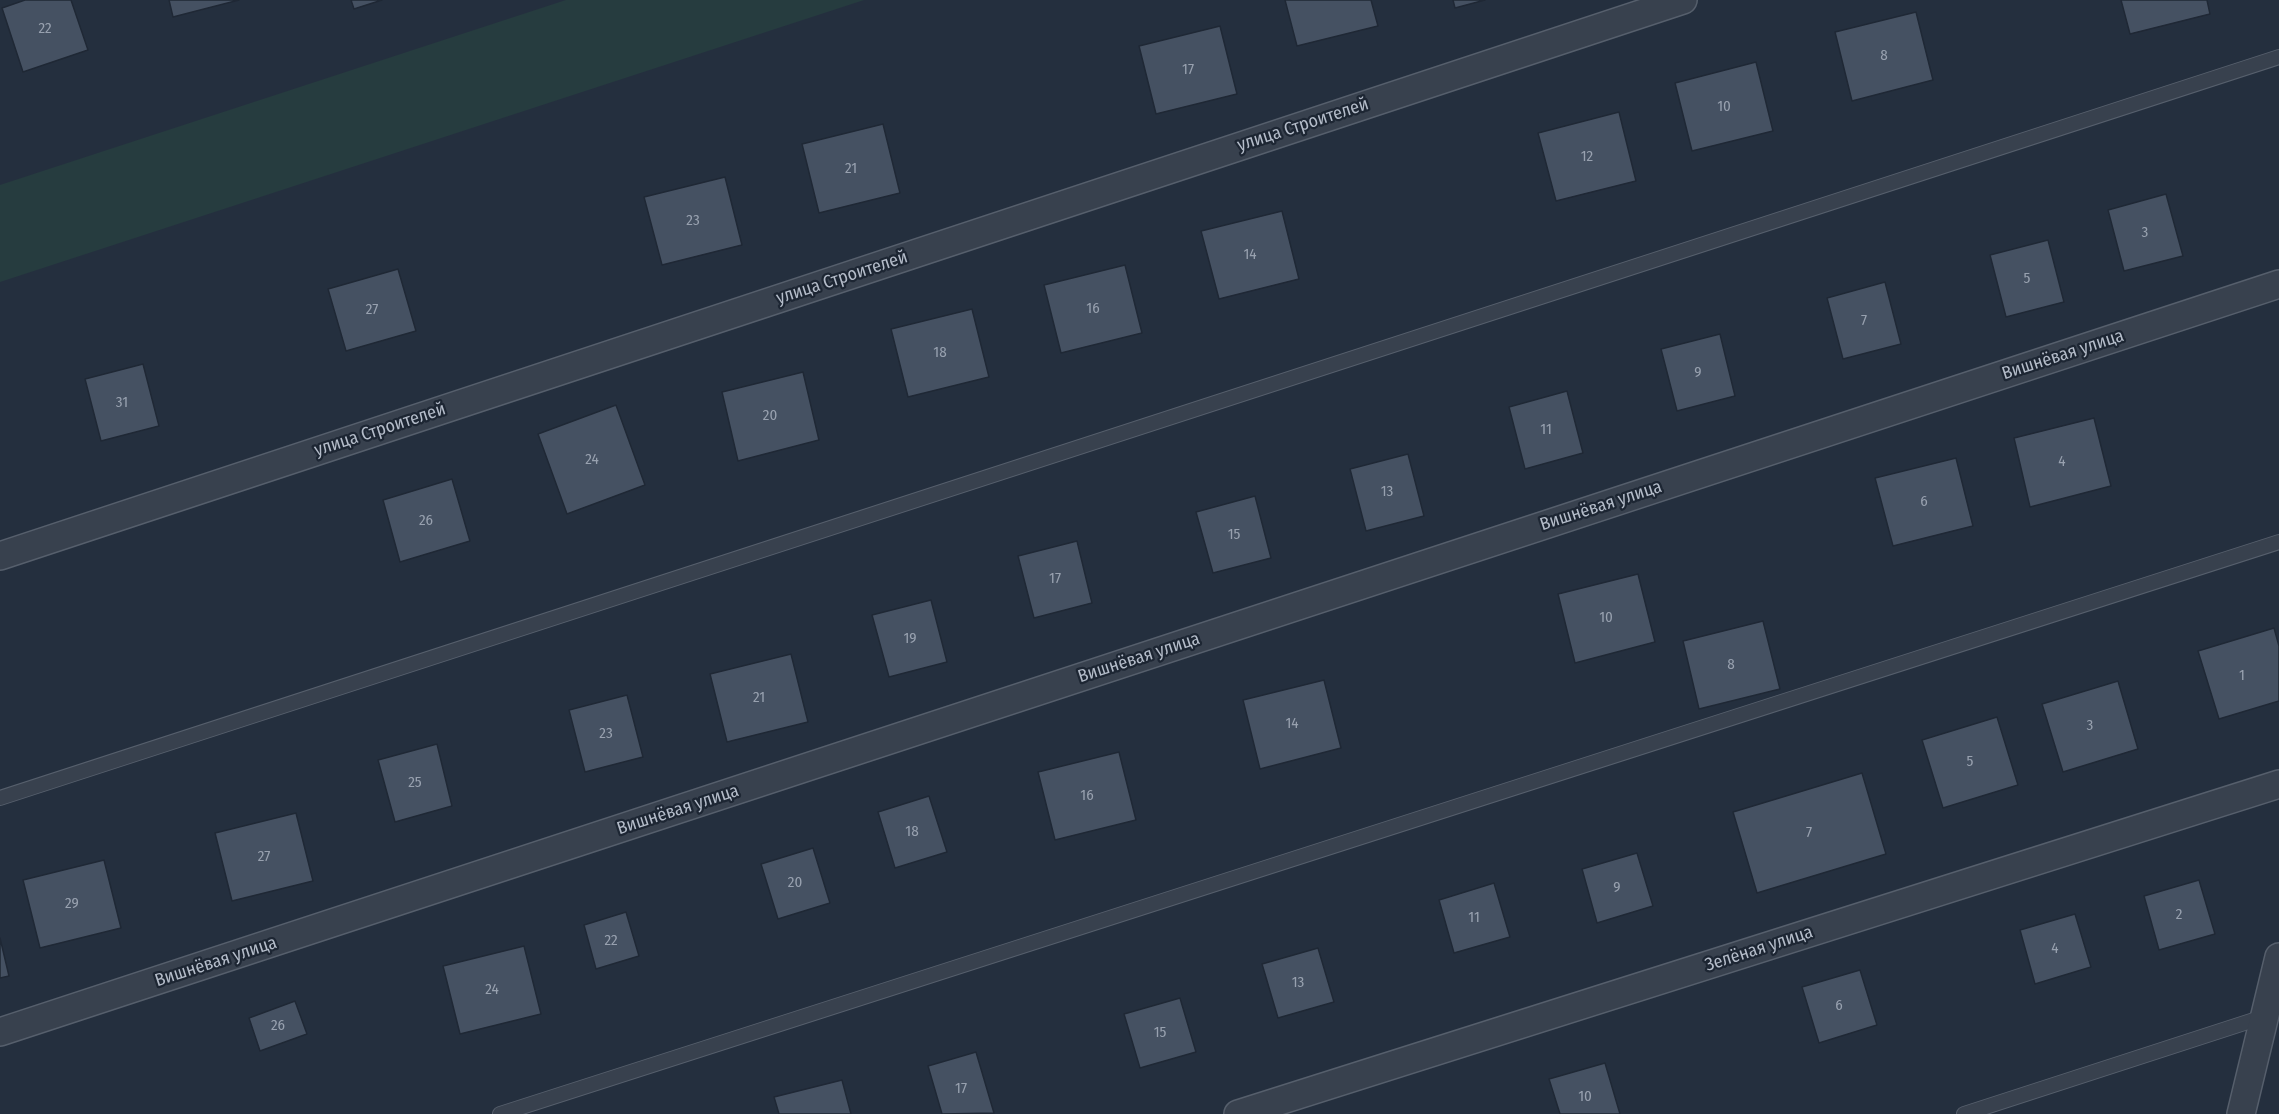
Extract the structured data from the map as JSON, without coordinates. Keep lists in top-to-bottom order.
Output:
{
  "streets": {
    "street": ["улица Строителей", "Вишнёвая улица", "Зелёная улица"]
  },
  "house_numbers": [
    "22",
    "8",
    "17",
    "10",
    "12",
    "21",
    "23",
    "3",
    "14",
    "5",
    "16",
    "27",
    "7",
    "18",
    "9",
    "31",
    "20",
    "11",
    "24",
    "4",
    "13",
    "6",
    "26",
    "15",
    "17",
    "10",
    "19",
    "8",
    "1",
    "21",
    "14",
    "3",
    "23",
    "5",
    "25",
    "16",
    "18",
    "7",
    "27",
    "20",
    "9",
    "29",
    "2",
    "11",
    "22",
    "4",
    "13",
    "24",
    "6",
    "26",
    "15",
    "17",
    "10"
  ]
}
